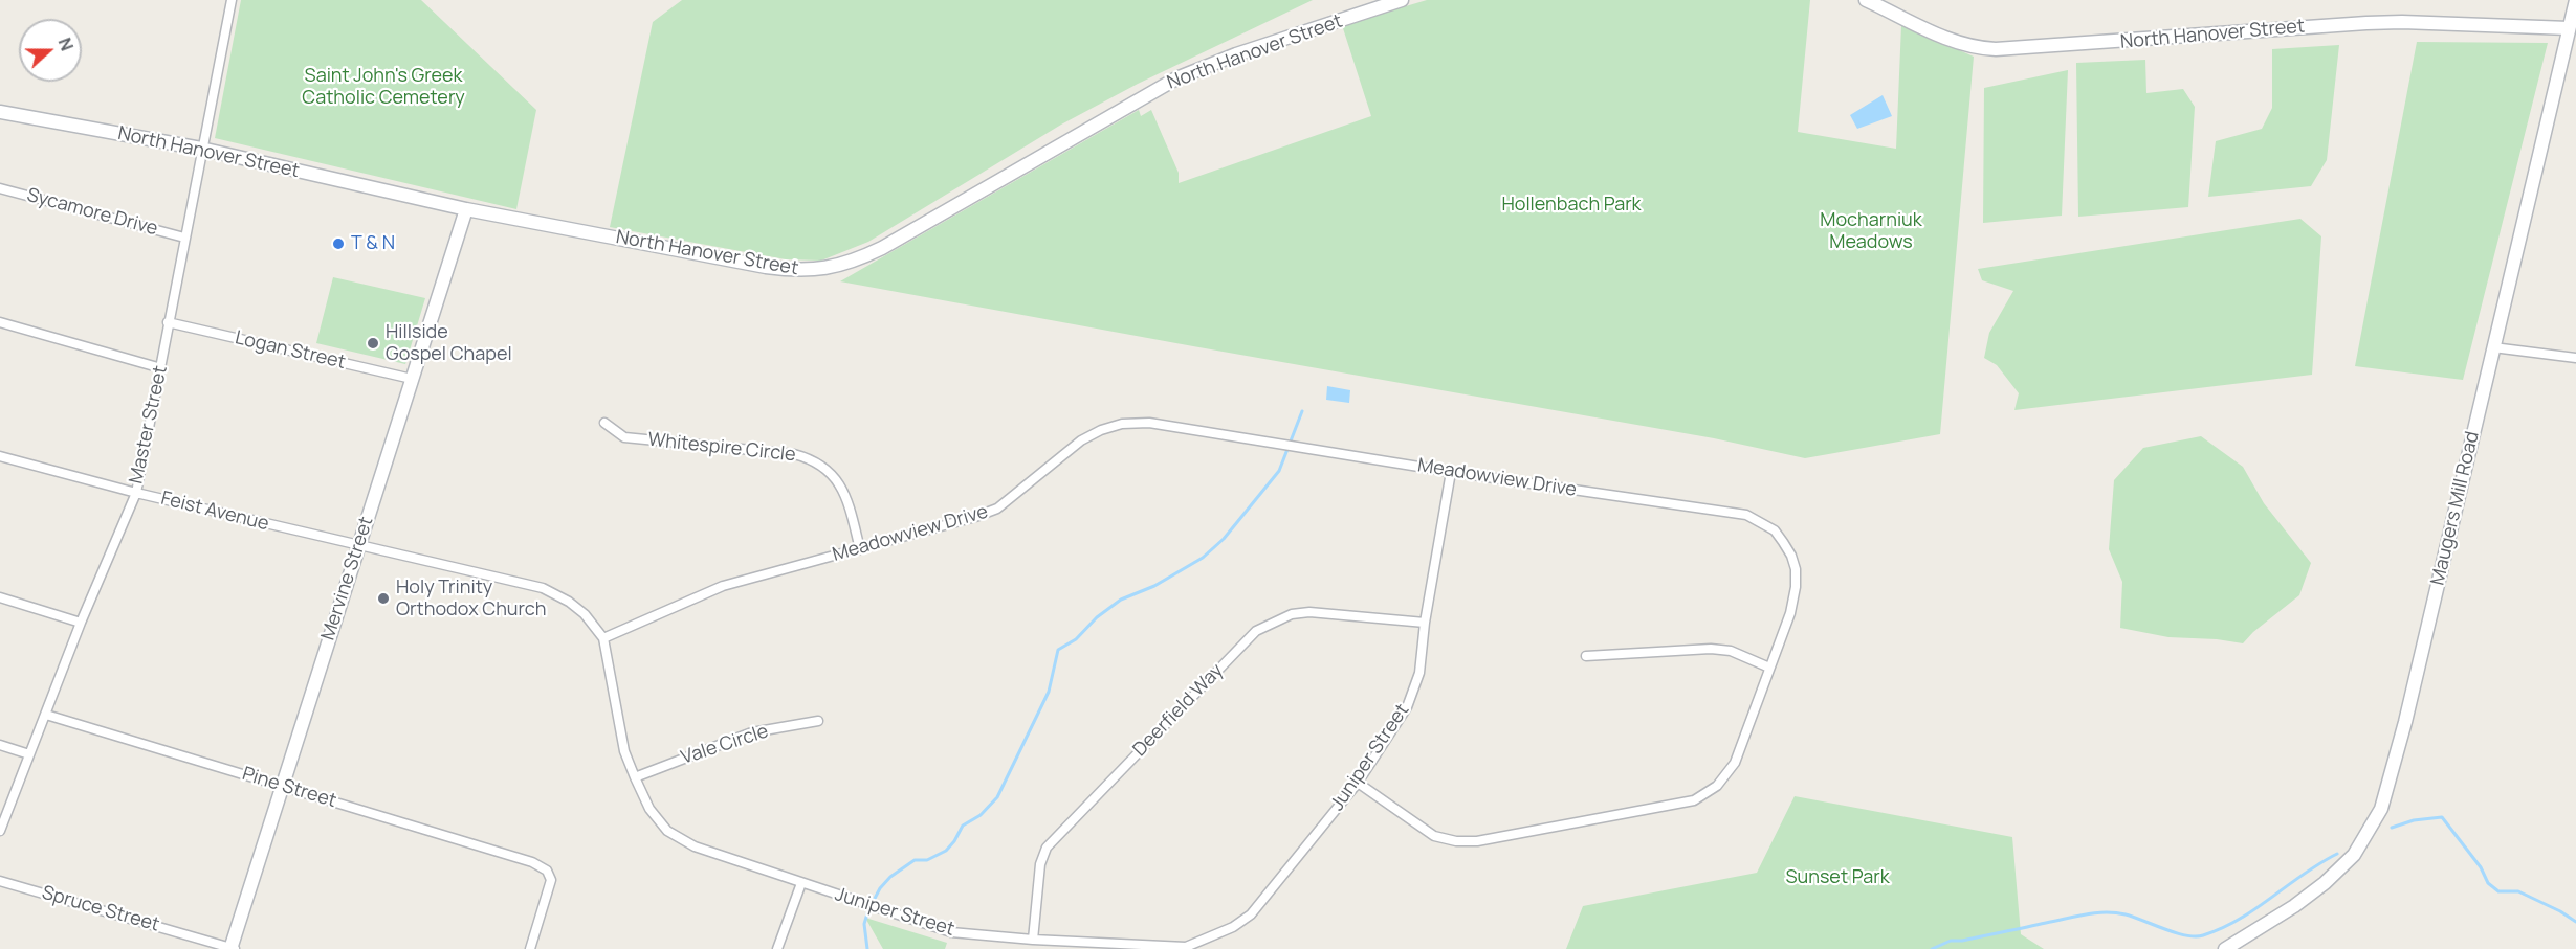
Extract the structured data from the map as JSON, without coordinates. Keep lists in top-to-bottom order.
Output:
{
  "streets": {
    "street": [
      "North Hanover Street",
      "Sycamore Drive",
      "Logan Street",
      "Master Street",
      "Whitespire Circle",
      "Meadowview Drive",
      "Maugers Mill Road",
      "Feist Avenue",
      "Mervine Street",
      "Deerfield Way",
      "Vale Circle",
      "Juniper Street",
      "Pine Street",
      "Spruce Street"
    ]
  },
  "crossings": [
    ["North Hanover Street", "Master Street"],
    ["North Hanover Street", "Maugers Mill Road"],
    ["North Hanover Street", "Mervine Street"],
    ["Sycamore Drive", "Master Street"],
    ["Logan Street", "Master Street"],
    ["Logan Street", "Mervine Street"],
    ["Master Street", "Feist Avenue"],
    ["Master Street", "Pine Street"],
    ["Whitespire Circle", "Meadowview Drive"],
    ["Meadowview Drive", "Juniper Street"],
    ["Feist Avenue", "Mervine Street"],
    ["Feist Avenue", "Juniper Street"],
    ["Mervine Street", "Juniper Street"],
    ["Mervine Street", "Pine Street"],
    ["Mervine Street", "Spruce Street"],
    ["Deerfield Way", "Juniper Street"],
    ["Vale Circle", "Juniper Street"]
  ],
  "parks": [
    "Saint John's Greek Catholic Cemetery",
    "Hollenbach Park",
    "Mocharniuk Meadows",
    "Sunset Park"
  ],
  "places": ["T & N", "Hillside Gospel Chapel", "Holy Trinity Orthodox Church"],
  "north": "right"
}
